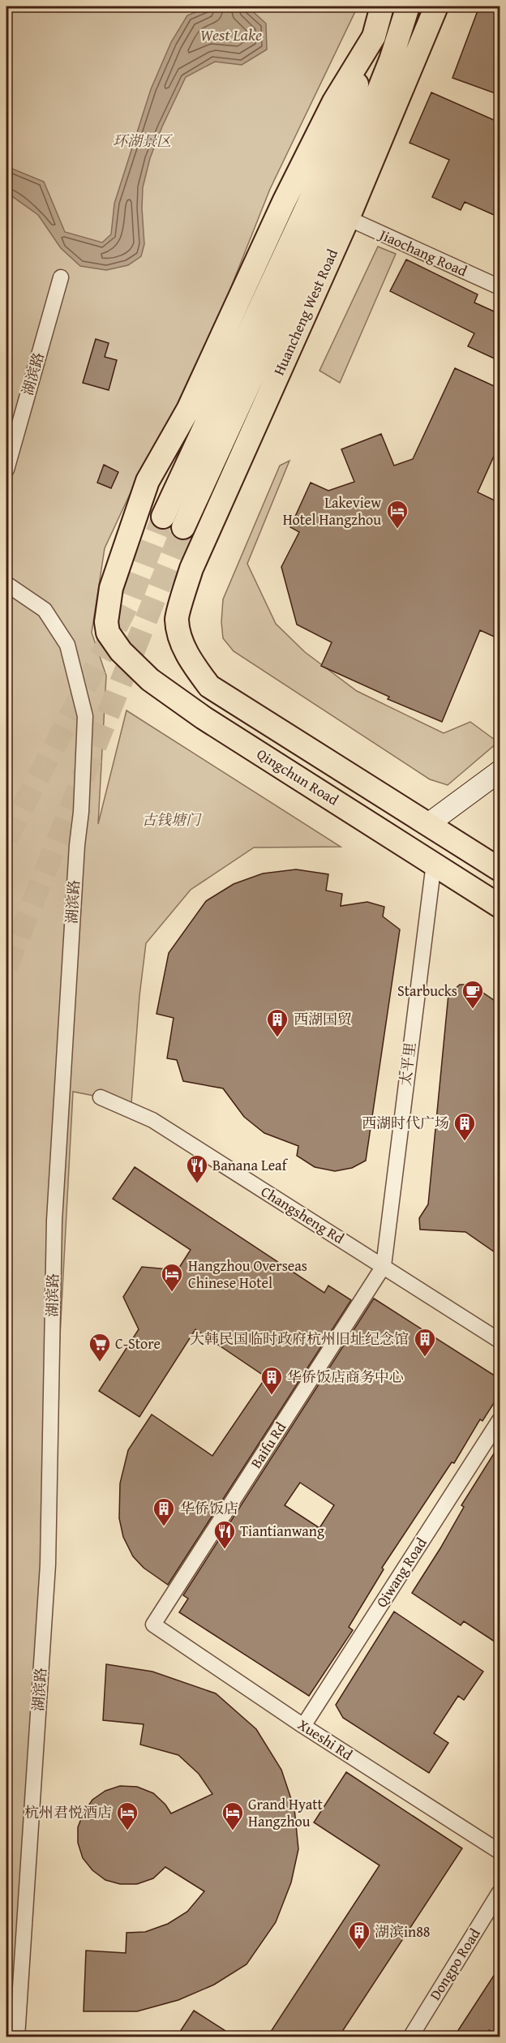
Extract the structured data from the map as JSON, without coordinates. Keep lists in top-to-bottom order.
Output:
{
  "streets": {
    "main road": ["Huancheng West Road", "Qingchun Road"],
    "street": [
      "Jiaochang Road",
      "湖滨路",
      "太平里",
      "Changsheng Rd",
      "Baifu Rd",
      "Qiwang Road",
      "Xueshi Rd",
      "Dongpo Road"
    ]
  },
  "crossings": [
    ["Jiaochang Road", "Huancheng West Road"],
    ["Huancheng West Road", "Qingchun Road"],
    ["Qingchun Road", "太平里"],
    ["太平里", "Changsheng Rd"],
    ["太平里", "Baifu Rd"],
    ["Changsheng Rd", "Baifu Rd"],
    ["Baifu Rd", "Xueshi Rd"],
    ["Qiwang Road", "Xueshi Rd"]
  ],
  "water": ["West Lake"],
  "parks": ["环湖景区", "古钱塘门"],
  "places": {
    "hotel": [
      "Lakeview Hotel Hangzhou",
      "Hangzhou Overseas Chinese Hotel",
      "杭州君悦酒店",
      "Grand Hyatt Hangzhou"
    ],
    "cafe": ["Starbucks"],
    "building": [
      "西湖国贸",
      "西湖时代广场",
      "大韩民国临时政府杭州旧址纪念馆",
      "华侨饭店商务中心",
      "华侨饭店",
      "湖滨in88"
    ],
    "restaurant": ["Banana Leaf", "Tiantianwang"],
    "supermarket": ["C-Store"]
  }
}
